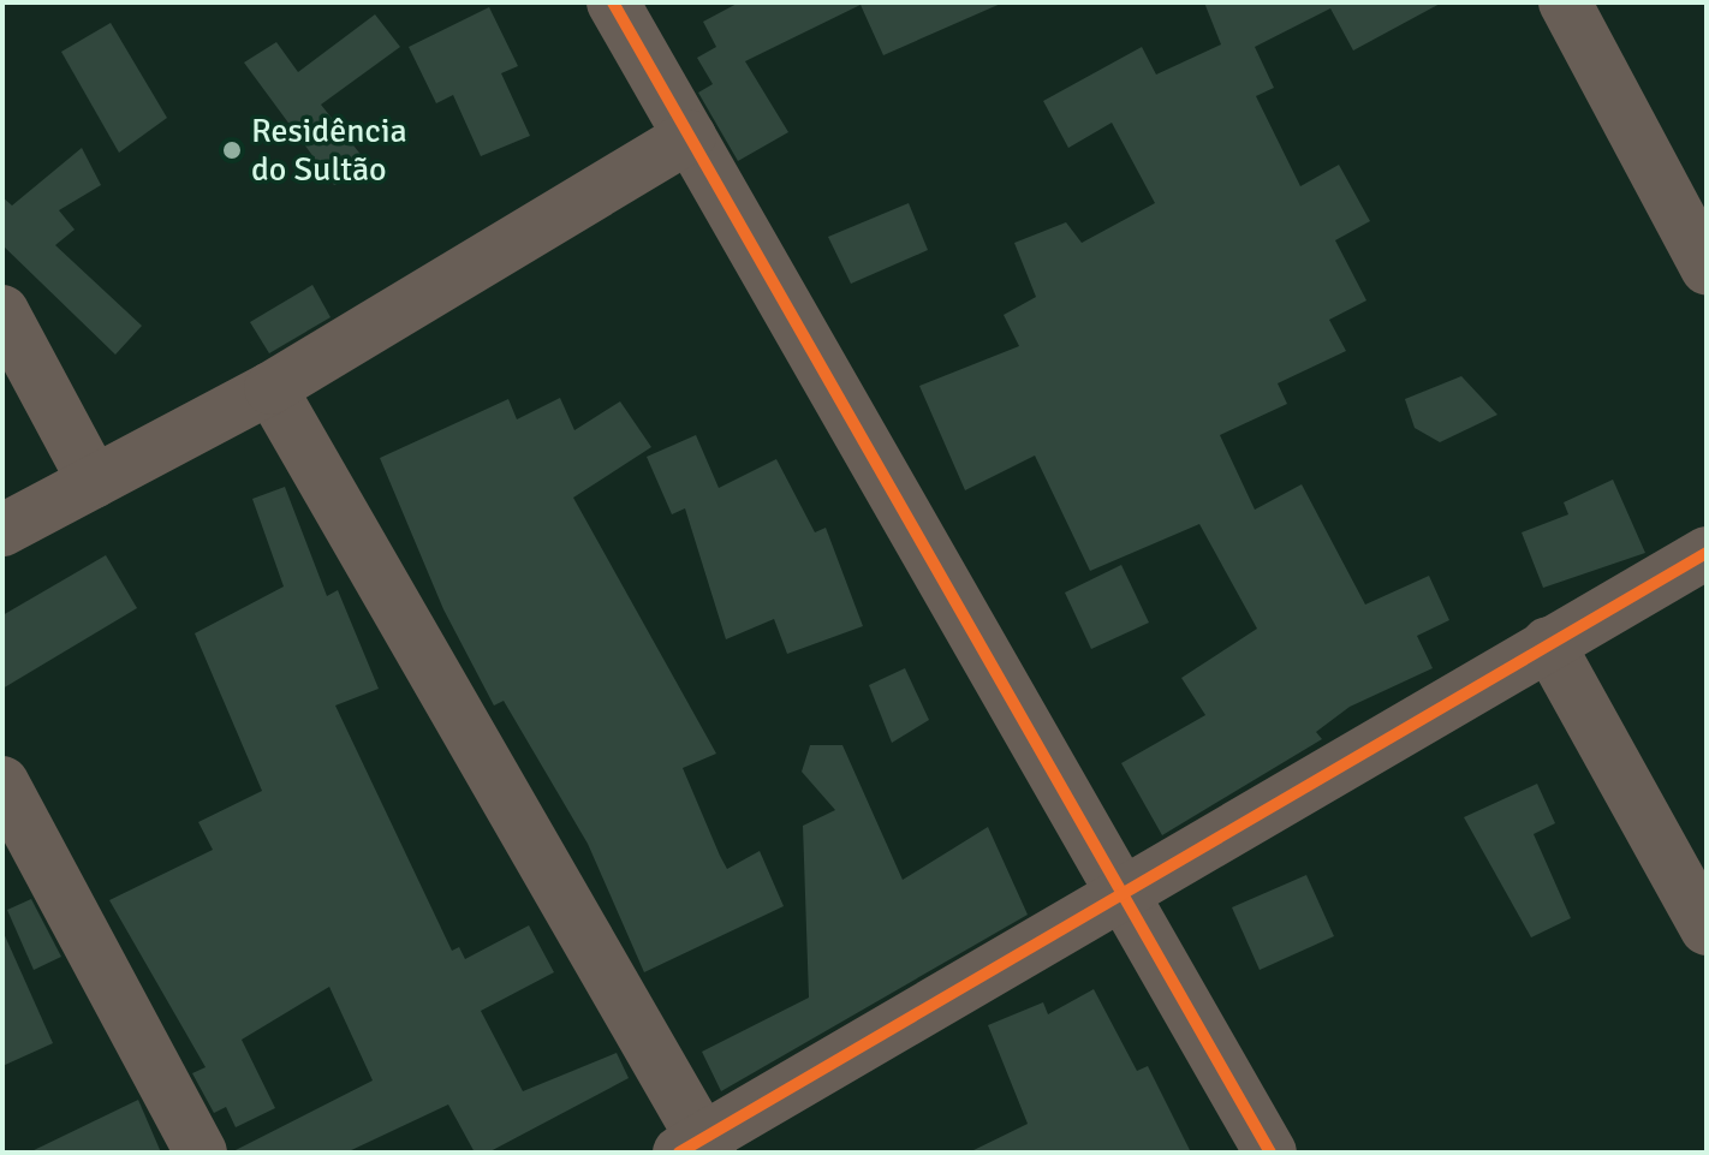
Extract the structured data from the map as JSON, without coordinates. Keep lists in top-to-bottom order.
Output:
{
  "places": ["Residência do Sultão"]
}
